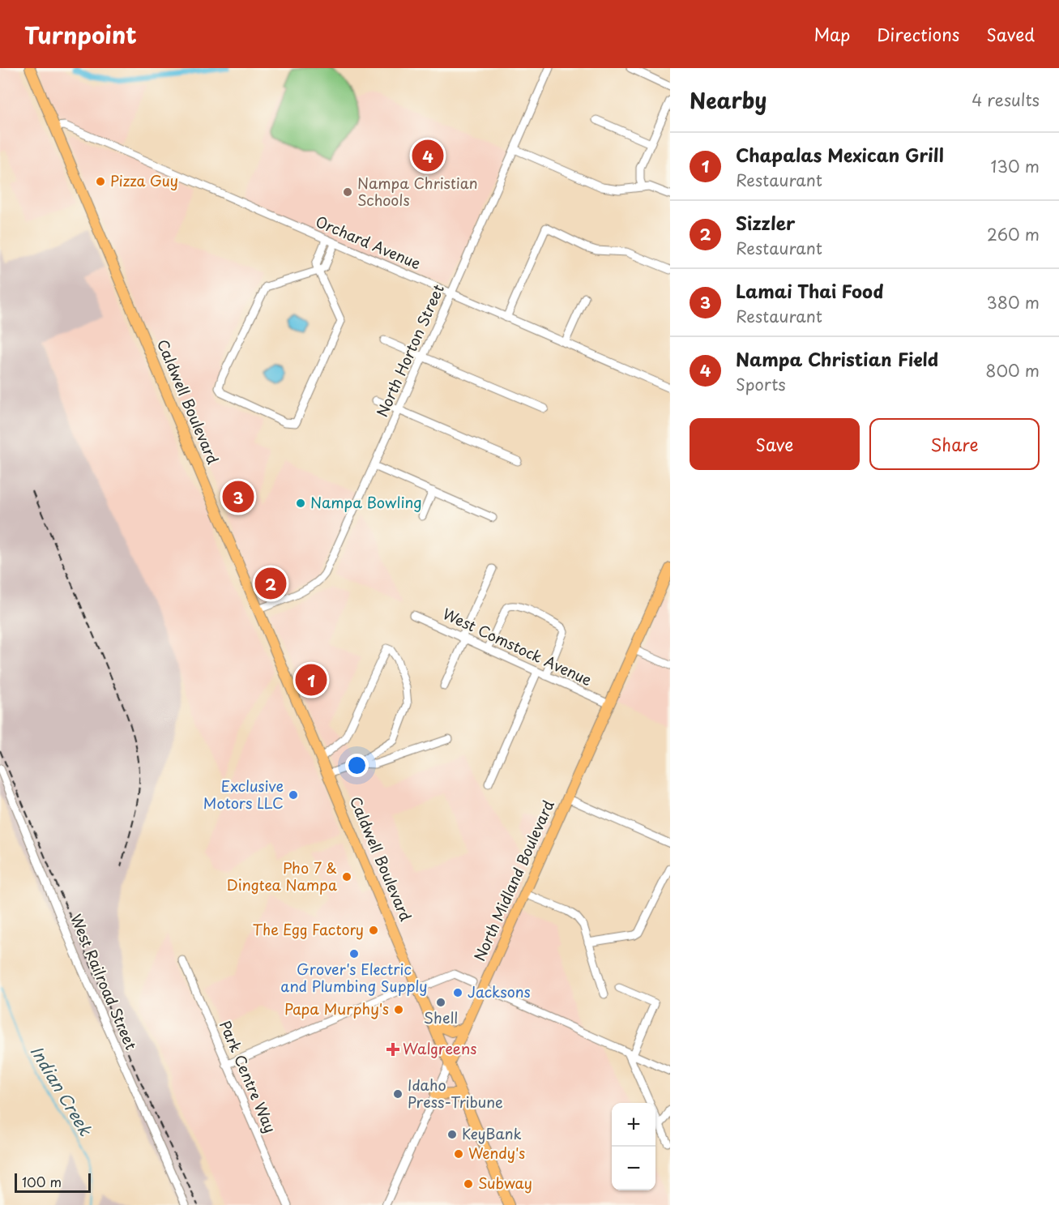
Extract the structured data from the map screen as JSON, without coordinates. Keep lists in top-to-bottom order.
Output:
{
  "streets": {
    "main road": ["Caldwell Boulevard", "North Midland Boulevard"],
    "street": [
      "Orchard Avenue",
      "North Horton Street",
      "West Comstock Avenue",
      "West Railroad Street",
      "Park Centre Way"
    ]
  },
  "crossings": [
    ["Orchard Avenue", "North Horton Street"],
    ["Orchard Avenue", "Caldwell Boulevard"],
    ["North Horton Street", "Caldwell Boulevard"],
    ["Caldwell Boulevard", "North Midland Boulevard"],
    ["West Comstock Avenue", "North Midland Boulevard"]
  ],
  "water": ["Indian Creek"],
  "places": {
    "other": [
      "Pizza Guy",
      "Nampa Christian Schools",
      "Nampa Bowling",
      "Exclusive Motors LLC",
      "Pho 7 & Dingtea Nampa",
      "The Egg Factory",
      "Grover's Electric and Plumbing Supply",
      "Jacksons",
      "Shell",
      "Papa Murphy's",
      "Idaho Press-Tribune",
      "KeyBank",
      "Wendy's",
      "Subway"
    ],
    "health": ["Walgreens"]
  },
  "scale_bar": "100 m",
  "page": {
    "header": "Turnpoint",
    "nav": ["Map", "Directions", "Saved"],
    "heading": ["Nearby", "4 results"],
    "list": [
      {
        "mark": "1",
        "name": "Chapalas Mexican Grill",
        "note": "Restaurant",
        "value": "130 m"
      },
      {
        "mark": "2",
        "name": "Sizzler",
        "note": "Restaurant",
        "value": "260 m"
      },
      {
        "mark": "3",
        "name": "Lamai Thai Food",
        "note": "Restaurant",
        "value": "380 m"
      },
      {
        "mark": "4",
        "name": "Nampa Christian Field",
        "note": "Sports",
        "value": "800 m"
      }
    ],
    "pins": [
      "4",
      "3",
      "2",
      "1"
    ],
    "buttons": ["Save", "Share"],
    "map_buttons": ["+", "−"],
    "scale": "100 m"
  }
}
